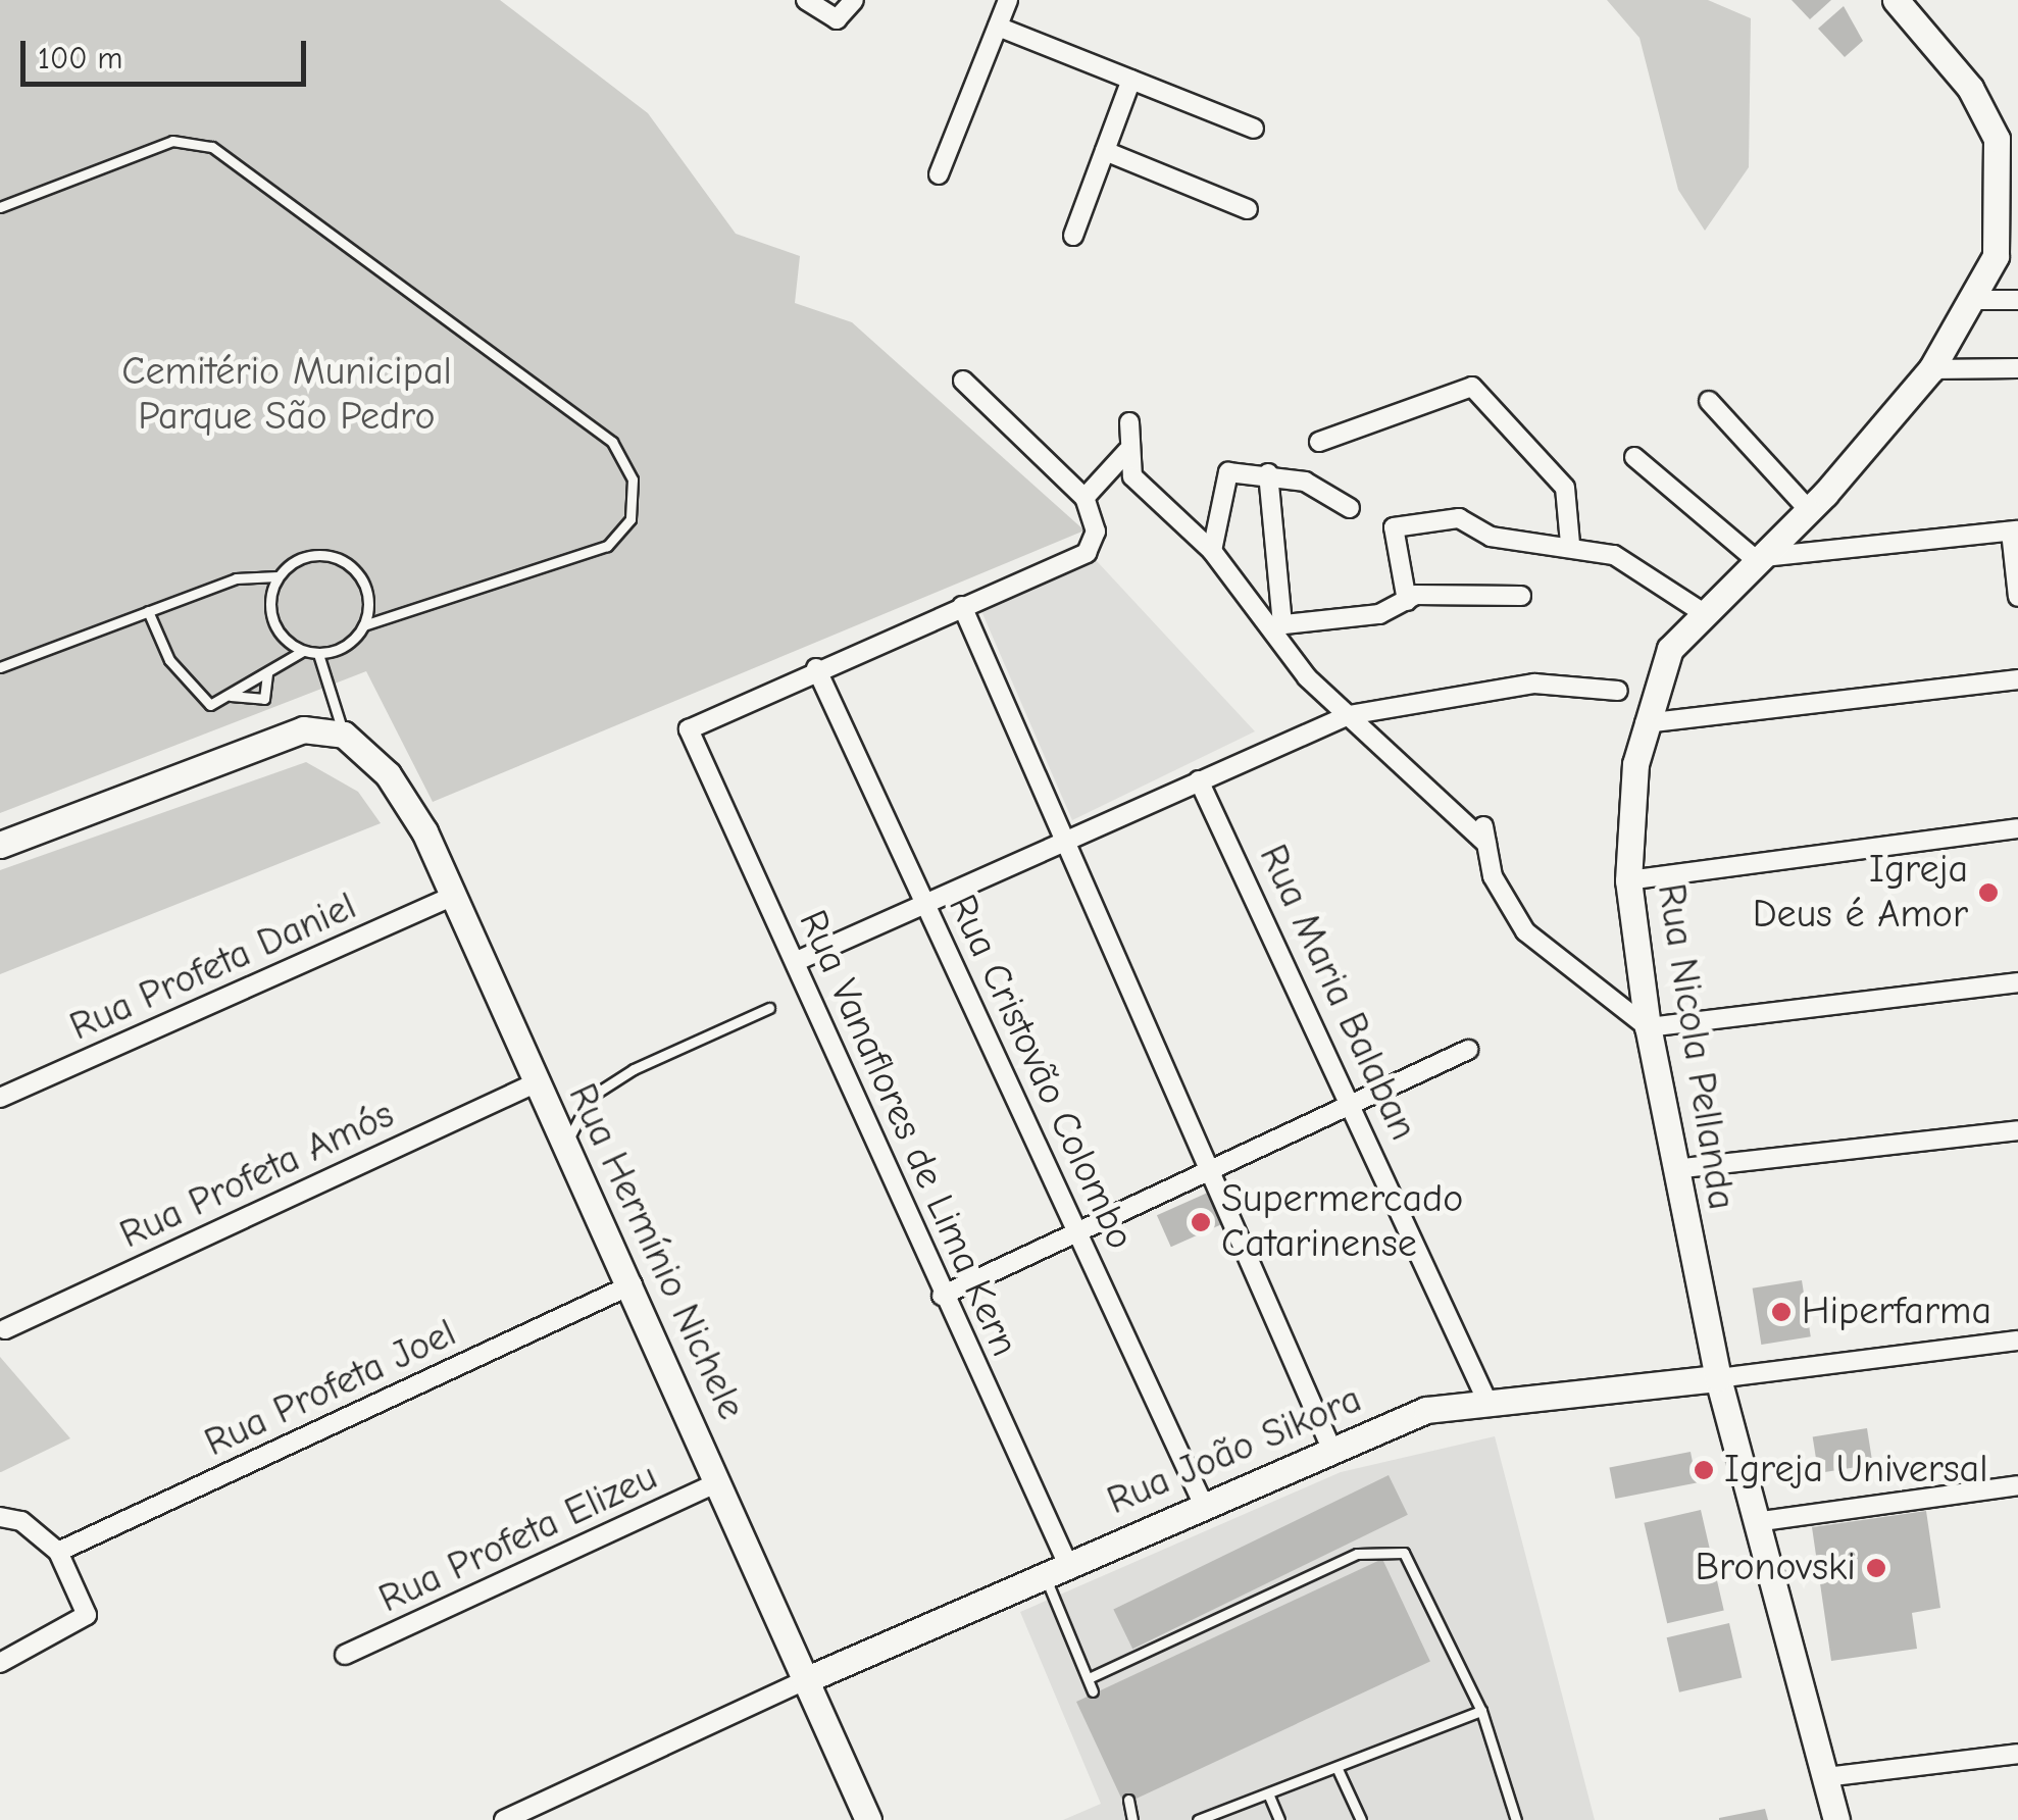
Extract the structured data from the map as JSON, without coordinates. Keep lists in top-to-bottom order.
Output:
{
  "streets": {
    "street": [
      "Rua Profeta Daniel",
      "Rua Maria Balaban",
      "Rua Nicola Pellanda",
      "Rua Cristovão Colombo",
      "Rua Vanaflores de Lima Kern",
      "Rua Profeta Amós",
      "Rua Hermínio Nichele",
      "Rua Profeta Joel",
      "Rua João Sikora",
      "Rua Profeta Elizeu"
    ]
  },
  "crossings": [
    ["Rua Profeta Daniel", "Rua Hermínio Nichele"],
    ["Rua Maria Balaban", "Rua João Sikora"],
    ["Rua Nicola Pellanda", "Rua João Sikora"],
    ["Rua Cristovão Colombo", "Rua Vanaflores de Lima Kern"],
    ["Rua Cristovão Colombo", "Rua João Sikora"],
    ["Rua Vanaflores de Lima Kern", "Rua João Sikora"],
    ["Rua Profeta Amós", "Rua Hermínio Nichele"],
    ["Rua Hermínio Nichele", "Rua Profeta Joel"],
    ["Rua Hermínio Nichele", "Rua João Sikora"],
    ["Rua Hermínio Nichele", "Rua Profeta Elizeu"]
  ],
  "parks": ["Cemitério Municipal Parque São Pedro"],
  "places": [
    "Igreja Deus é Amor",
    "Supermercado Catarinense",
    "Hiperfarma",
    "Igreja Universal",
    "Bronovski"
  ],
  "scale_bar": "100 m"
}
